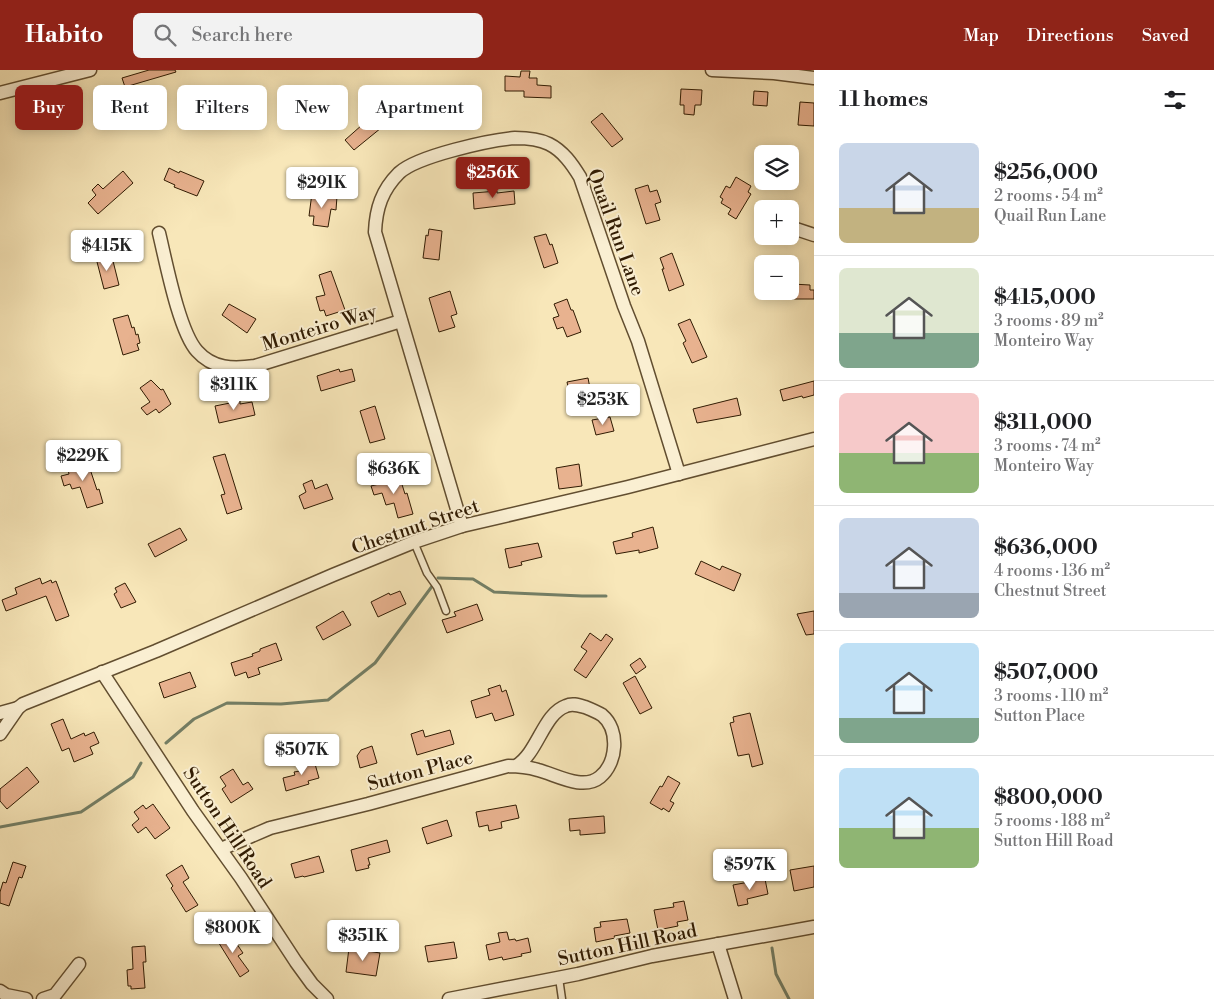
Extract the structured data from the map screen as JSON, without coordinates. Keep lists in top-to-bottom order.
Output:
{
  "streets": {
    "street": [
      "Quail Run Lane",
      "Monteiro Way",
      "Chestnut Street",
      "Sutton Place",
      "Sutton Hill Road"
    ]
  },
  "crossings": [
    ["Quail Run Lane", "Monteiro Way"],
    ["Quail Run Lane", "Chestnut Street"],
    ["Chestnut Street", "Sutton Hill Road"],
    ["Sutton Place", "Sutton Hill Road"]
  ],
  "page": {
    "header": "Habito",
    "search": "Search here",
    "nav": ["Map", "Directions", "Saved"],
    "heading": "11 homes",
    "chip": [
      "Buy",
      "Rent",
      "Filters",
      "New",
      "Apartment"
    ],
    "list": [
      {
        "name": "$256,000",
        "note": "2 rooms · 54 m² · Quail Run Lane"
      },
      {
        "name": "$415,000",
        "note": "3 rooms · 89 m² · Monteiro Way"
      },
      {
        "name": "$311,000",
        "note": "3 rooms · 74 m² · Monteiro Way"
      },
      {
        "name": "$636,000",
        "note": "4 rooms · 136 m² · Chestnut Street"
      },
      {
        "name": "$507,000",
        "note": "3 rooms · 110 m² · Sutton Place"
      },
      {
        "name": "$800,000",
        "note": "5 rooms · 188 m² · Sutton Hill Road"
      }
    ],
    "map_buttons": ["+", "−"],
    "price": [
      "$256K",
      "$291K",
      "$415K",
      "$311K",
      "$253K",
      "$229K",
      "$636K",
      "$507K",
      "$597K",
      "$800K",
      "$351K"
    ]
  }
}
